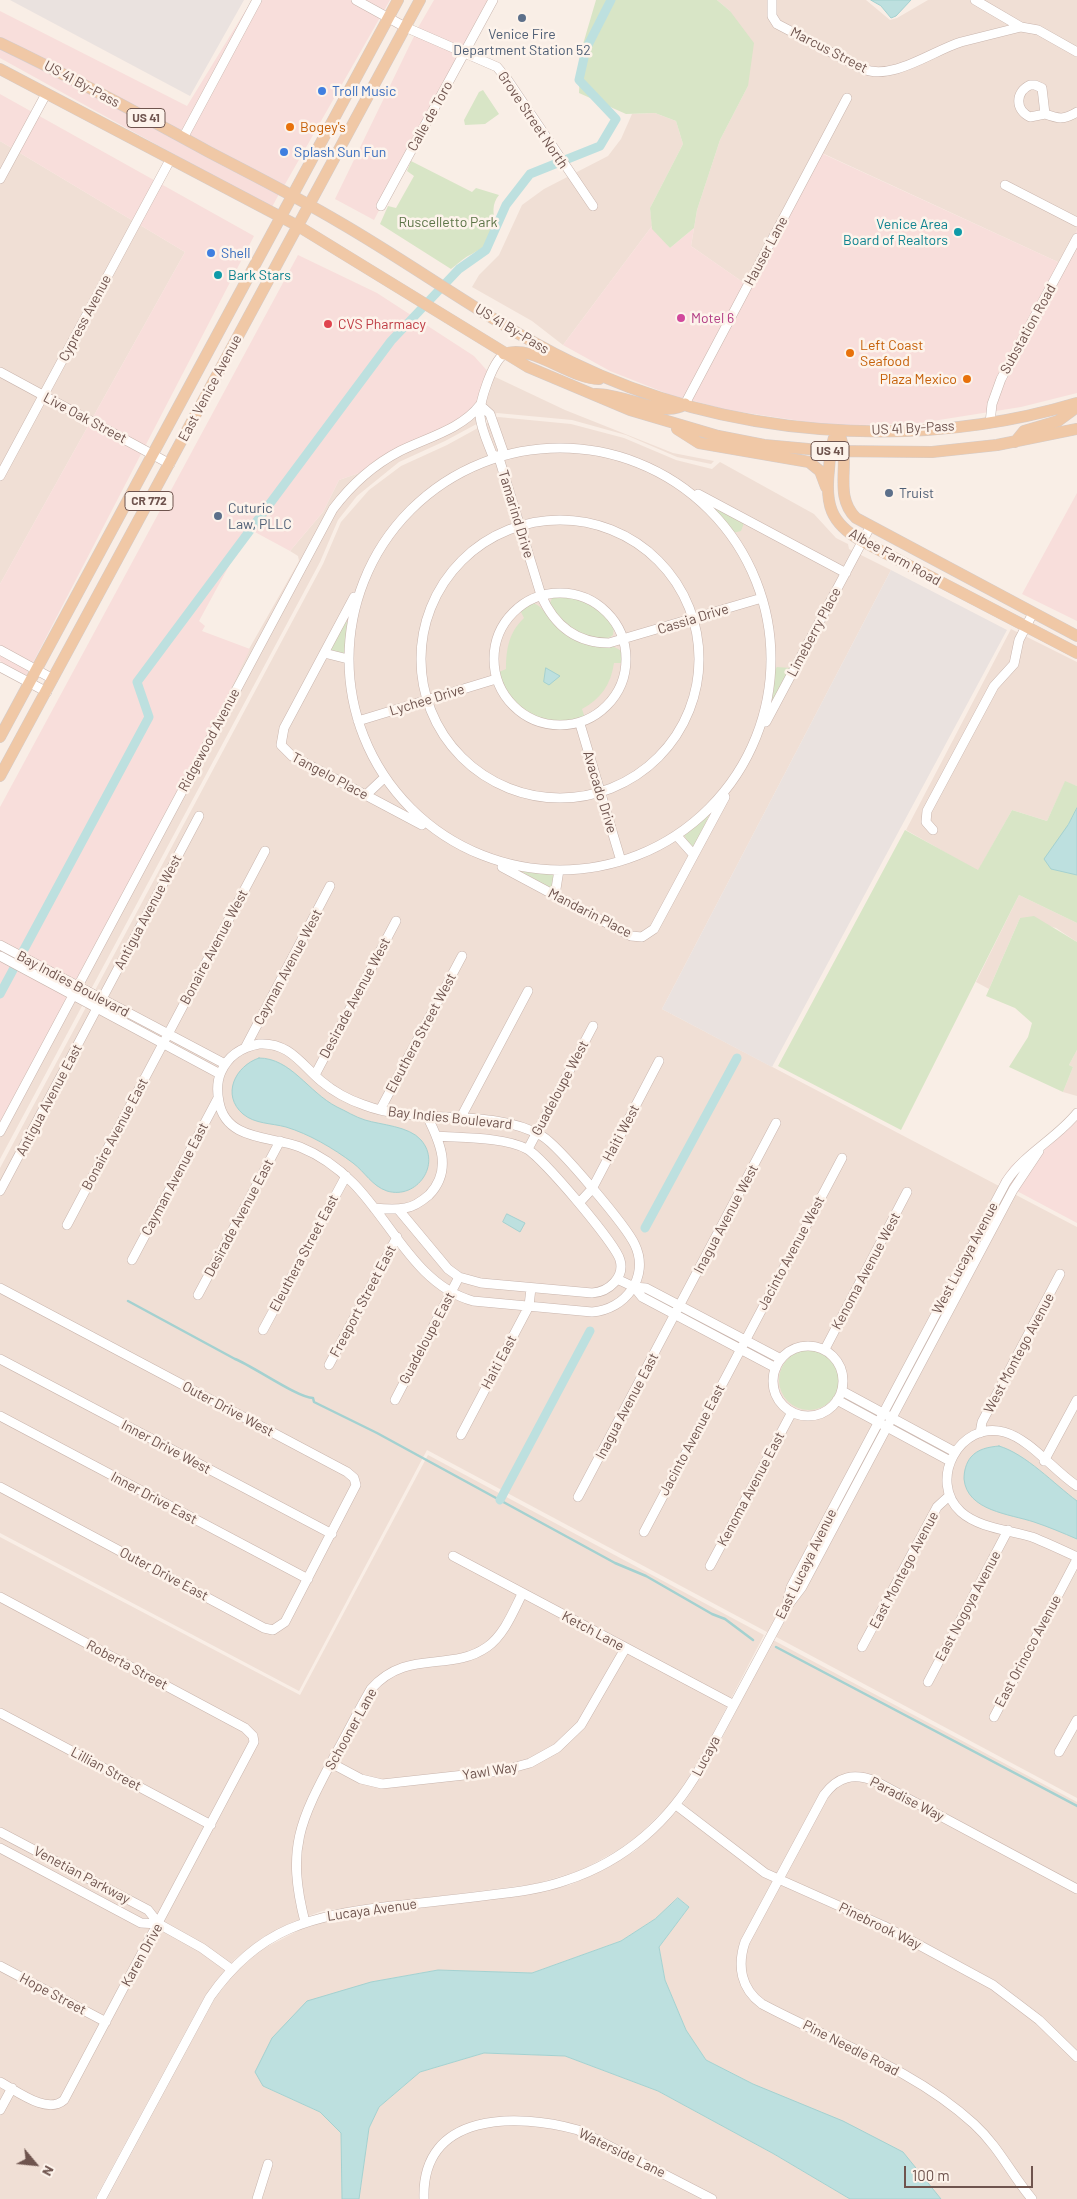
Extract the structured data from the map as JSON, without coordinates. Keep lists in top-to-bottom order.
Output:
{
  "streets": {
    "main road": [
      "US 41 By-Pass",
      "US 41",
      "East Venice Avenue",
      "CR 772",
      "Albee Farm Road"
    ],
    "street": [
      "Marcus Street",
      "Calle de Toro",
      "Grove Street North",
      "Hauser Lane",
      "Cypress Avenue",
      "Substation Road",
      "Live Oak Street",
      "Tamarind Drive",
      "Cassia Drive",
      "Limeberry Place",
      "Lychee Drive",
      "Ridgewood Avenue",
      "Tangelo Place",
      "Avacado Drive",
      "Antigua Avenue West",
      "Mandarin Place",
      "Bonaire Avenue West",
      "Cayman Avenue West",
      "Bay Indies Boulevard",
      "Desirade Avenue West",
      "Eleuthera Street West",
      "Guadeloupe West",
      "Antigua Avenue East",
      "Haiti West",
      "Bonaire Avenue East",
      "Cayman Avenue East",
      "Desirade Avenue East",
      "Inagua Avenue West",
      "Eleuthera Street East",
      "Jacinto Avenue West",
      "West Lucaya Avenue",
      "Kenoma Avenue West",
      "Freeport Street East",
      "Guadeloupe East",
      "West Montego Avenue",
      "Haiti East",
      "Inagua Avenue East",
      "Outer Drive West",
      "Jacinto Avenue East",
      "Inner Drive West",
      "Kenoma Avenue East",
      "Inner Drive East",
      "East Lucaya Avenue",
      "East Montego Avenue",
      "Outer Drive East",
      "East Nogoya Avenue",
      "Ketch Lane",
      "East Orinoco Avenue",
      "Roberta Street",
      "Schooner Lane",
      "Lucaya",
      "Lillian Street",
      "Yawl Way",
      "Paradise Way",
      "Venetian Parkway",
      "Lucaya Avenue",
      "Pinebrook Way",
      "Karen Drive",
      "Hope Street",
      "Pine Needle Road",
      "Waterside Lane"
    ]
  },
  "crossings": [
    ["US 41 By-Pass", "Hauser Lane"],
    ["US 41 By-Pass", "Cypress Avenue"],
    ["US 41 By-Pass", "Substation Road"],
    ["US 41 By-Pass", "East Venice Avenue"],
    ["US 41 By-Pass", "Albee Farm Road"],
    ["Calle de Toro", "Grove Street North"],
    ["Grove Street North", "East Venice Avenue"],
    ["Cypress Avenue", "Live Oak Street"],
    ["East Venice Avenue", "Live Oak Street"],
    ["Tamarind Drive", "Cassia Drive"],
    ["Tamarind Drive", "Ridgewood Avenue"],
    ["Ridgewood Avenue", "Bay Indies Boulevard"],
    ["Antigua Avenue West", "Bay Indies Boulevard"],
    ["Antigua Avenue West", "Antigua Avenue East"],
    ["Bonaire Avenue West", "Bay Indies Boulevard"],
    ["Bonaire Avenue West", "Bonaire Avenue East"],
    ["Cayman Avenue West", "Bay Indies Boulevard"],
    ["Bay Indies Boulevard", "Desirade Avenue West"],
    ["Bay Indies Boulevard", "Eleuthera Street West"],
    ["Bay Indies Boulevard", "Guadeloupe West"],
    ["Bay Indies Boulevard", "Antigua Avenue East"],
    ["Bay Indies Boulevard", "Haiti West"],
    ["Bay Indies Boulevard", "Bonaire Avenue East"],
    ["Inagua Avenue West", "Inagua Avenue East"],
    ["Jacinto Avenue West", "Jacinto Avenue East"],
    ["West Lucaya Avenue", "East Lucaya Avenue"],
    ["Kenoma Avenue West", "Kenoma Avenue East"],
    ["Outer Drive West", "Inner Drive West"],
    ["Outer Drive West", "Inner Drive East"],
    ["Outer Drive West", "Outer Drive East"],
    ["Inner Drive East", "Outer Drive East"],
    ["East Lucaya Avenue", "Ketch Lane"],
    ["East Lucaya Avenue", "Lucaya"],
    ["Ketch Lane", "Schooner Lane"],
    ["Ketch Lane", "Lucaya"],
    ["Ketch Lane", "Yawl Way"],
    ["Roberta Street", "Karen Drive"],
    ["Schooner Lane", "Yawl Way"],
    ["Schooner Lane", "Lucaya Avenue"],
    ["Lucaya", "Lucaya Avenue"],
    ["Lucaya", "Pinebrook Way"],
    ["Lillian Street", "Karen Drive"],
    ["Paradise Way", "Pinebrook Way"],
    ["Paradise Way", "Pine Needle Road"],
    ["Venetian Parkway", "Lucaya Avenue"],
    ["Venetian Parkway", "Karen Drive"],
    ["Lucaya Avenue", "Pinebrook Way"],
    ["Pinebrook Way", "Pine Needle Road"],
    ["Karen Drive", "Hope Street"]
  ],
  "parks": ["Ruscelletto Park"],
  "places": [
    "Venice Fire Department Station 52",
    "Troll Music",
    "Bogey's",
    "Splash Sun Fun",
    "Venice Area Board of Realtors",
    "Shell",
    "Bark Stars",
    "Motel 6",
    "CVS Pharmacy",
    "Left Coast Seafood",
    "Plaza Mexico",
    "Truist",
    "Cuturic Law, PLLC"
  ],
  "scale_bar": "100 m",
  "north": "bottom right"
}
